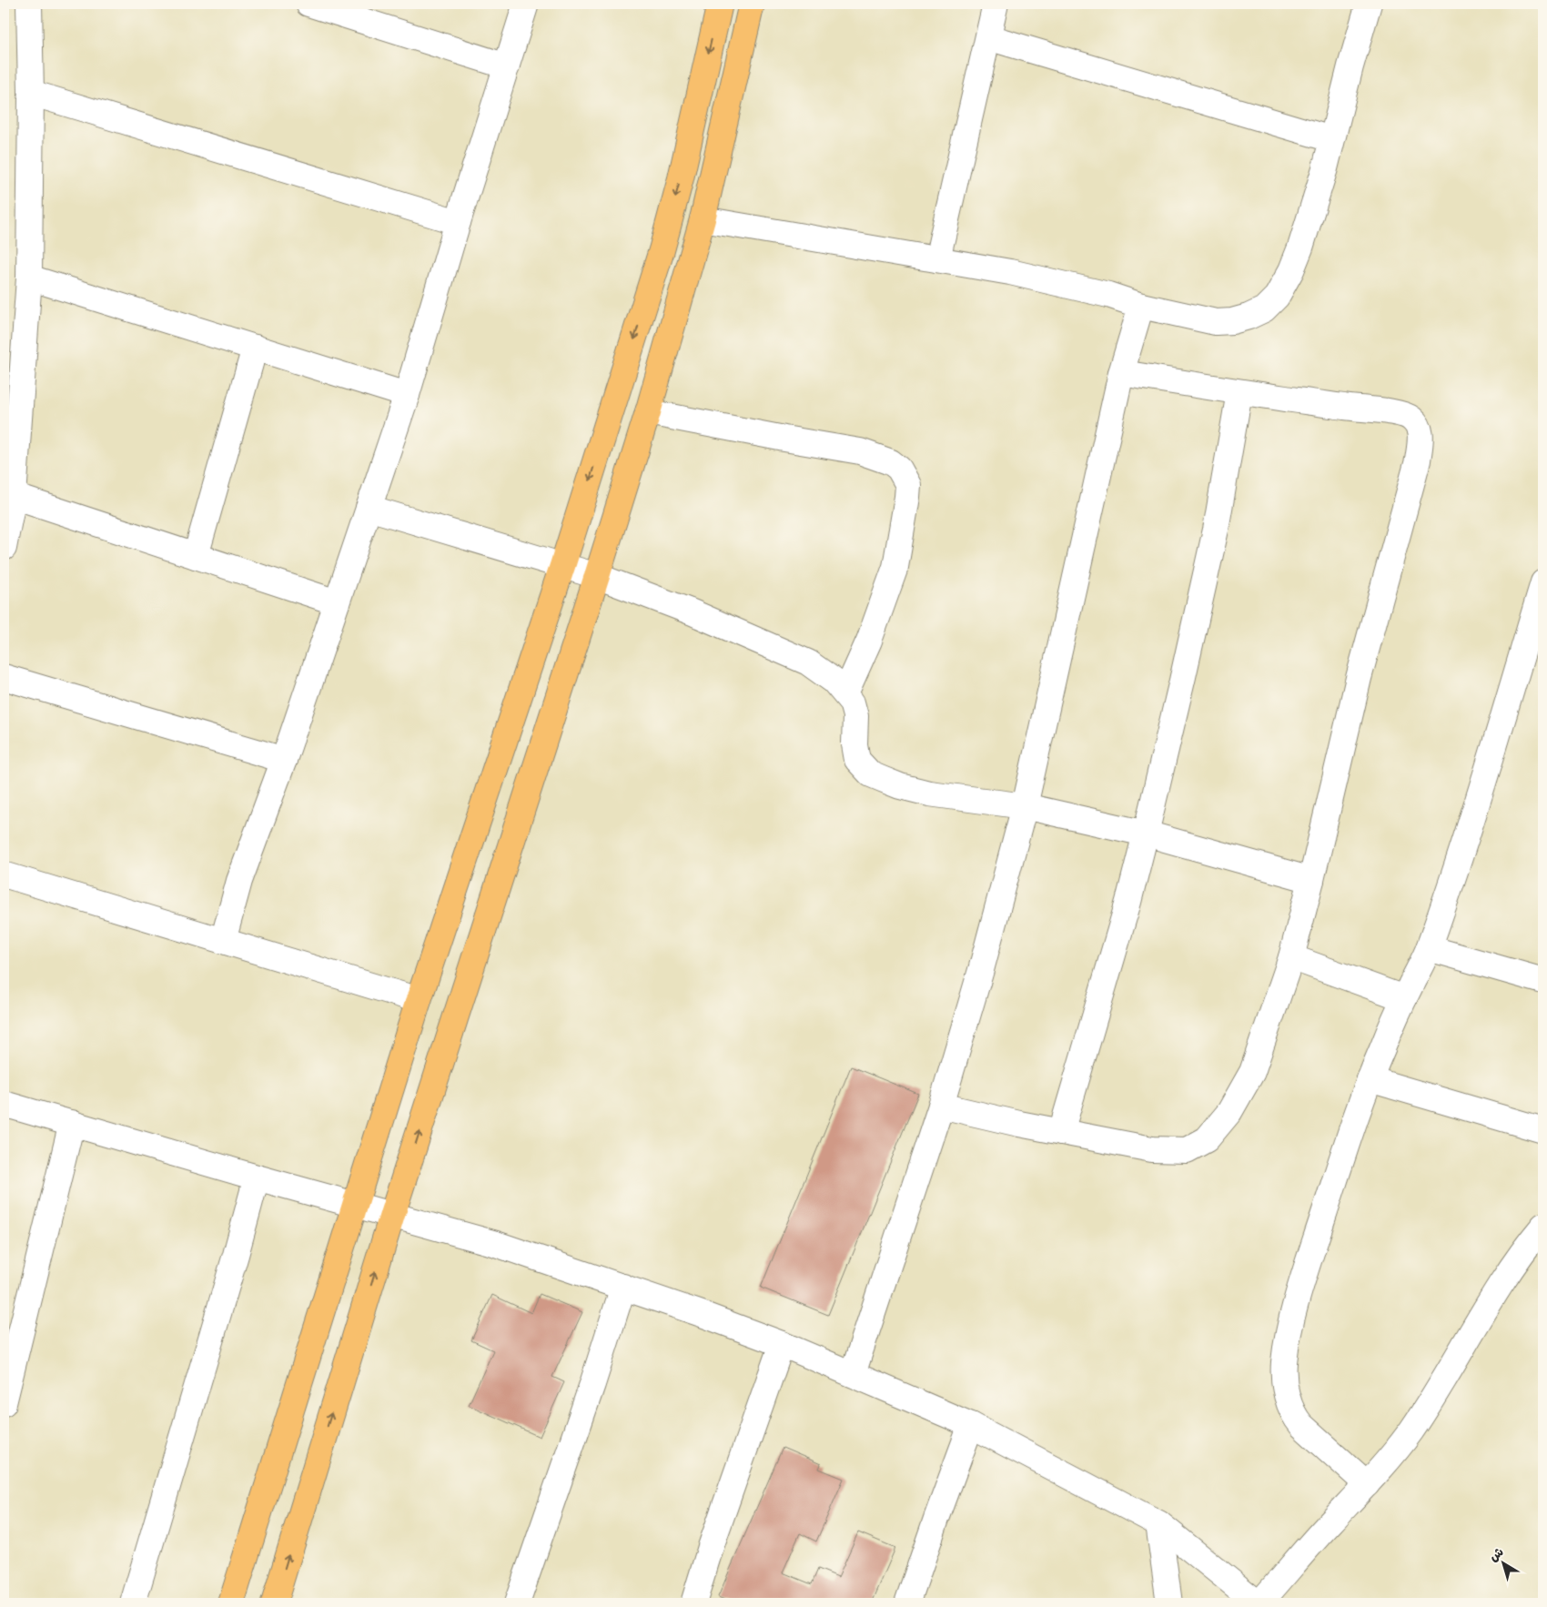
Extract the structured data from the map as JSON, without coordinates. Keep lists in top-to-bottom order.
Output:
{
  "north": "top left"
}
